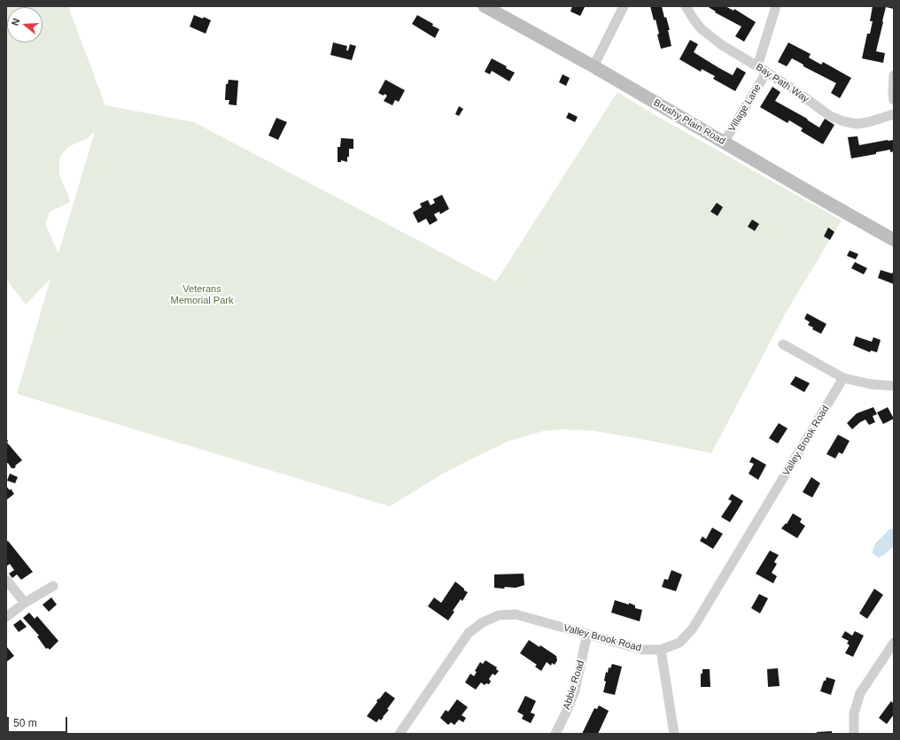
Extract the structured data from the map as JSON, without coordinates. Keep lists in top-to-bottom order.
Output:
{
  "streets": {
    "main road": ["Brushy Plain Road"],
    "street": [
      "Bay Path Way",
      "Village Lane",
      "Valley Brook Road",
      "Abbie Road"
    ]
  },
  "crossings": [
    ["Bay Path Way", "Village Lane"],
    ["Village Lane", "Brushy Plain Road"],
    ["Valley Brook Road", "Abbie Road"]
  ],
  "parks": ["Veterans Memorial Park"],
  "scale_bar": "50 m",
  "north": "left"
}
